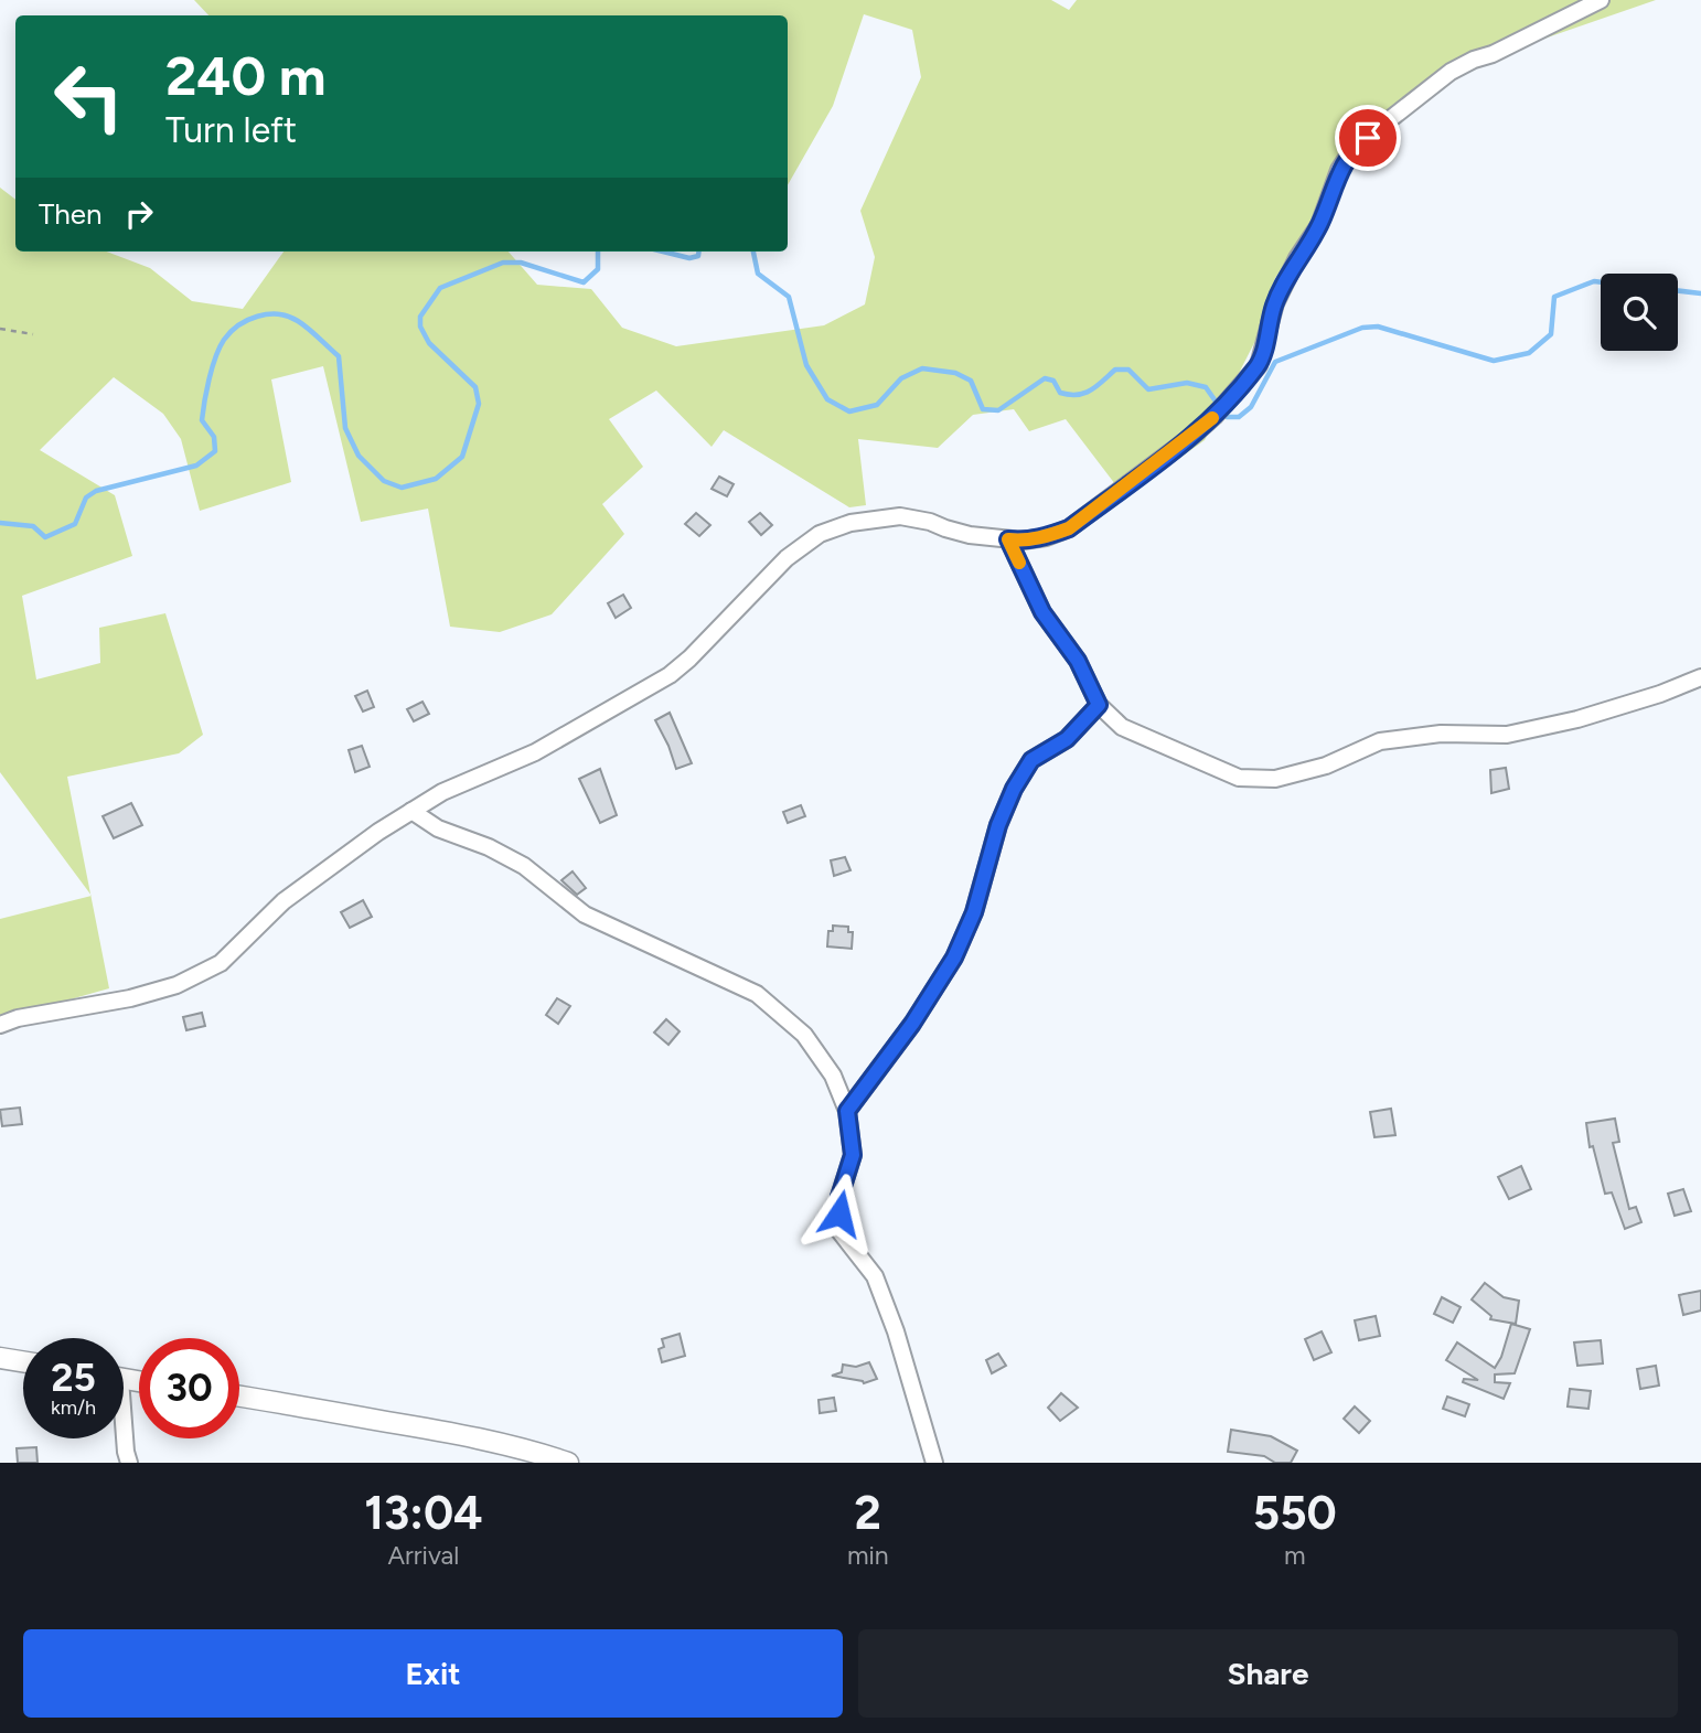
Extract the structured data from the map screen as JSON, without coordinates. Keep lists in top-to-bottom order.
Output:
{
  "page": {
    "turn": ["240 m", "Turn left"],
    "then": "Then",
    "speed": "25 km/h",
    "limit": "30",
    "eta": [
      "13:04",
      "Arrival",
      "2",
      "min",
      "550",
      "m"
    ],
    "buttons": ["Exit", "Share"]
  }
}
